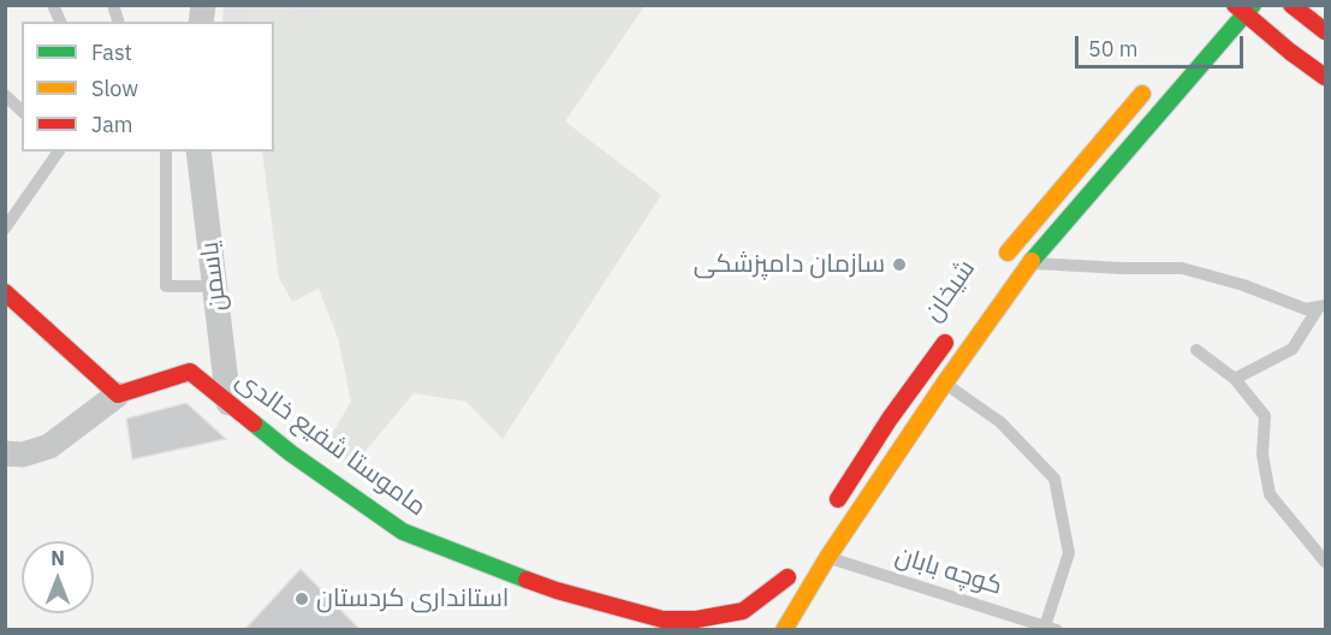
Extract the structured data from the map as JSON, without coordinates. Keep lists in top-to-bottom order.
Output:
{
  "streets": {
    "street": ["یاسمن", "شیخان", "ماموستا شفیع خالدی"],
    "lane": ["کوچه بابان"]
  },
  "crossings": [
    ["یاسمن", "ماموستا شفیع خالدی"],
    ["شیخان", "کوچه بابان"]
  ],
  "places": ["سازمان دامپزشکی", "استانداری کردستان"],
  "legend": ["Fast", "Slow", "Jam"],
  "scale_bar": "50 m",
  "north": "top"
}
